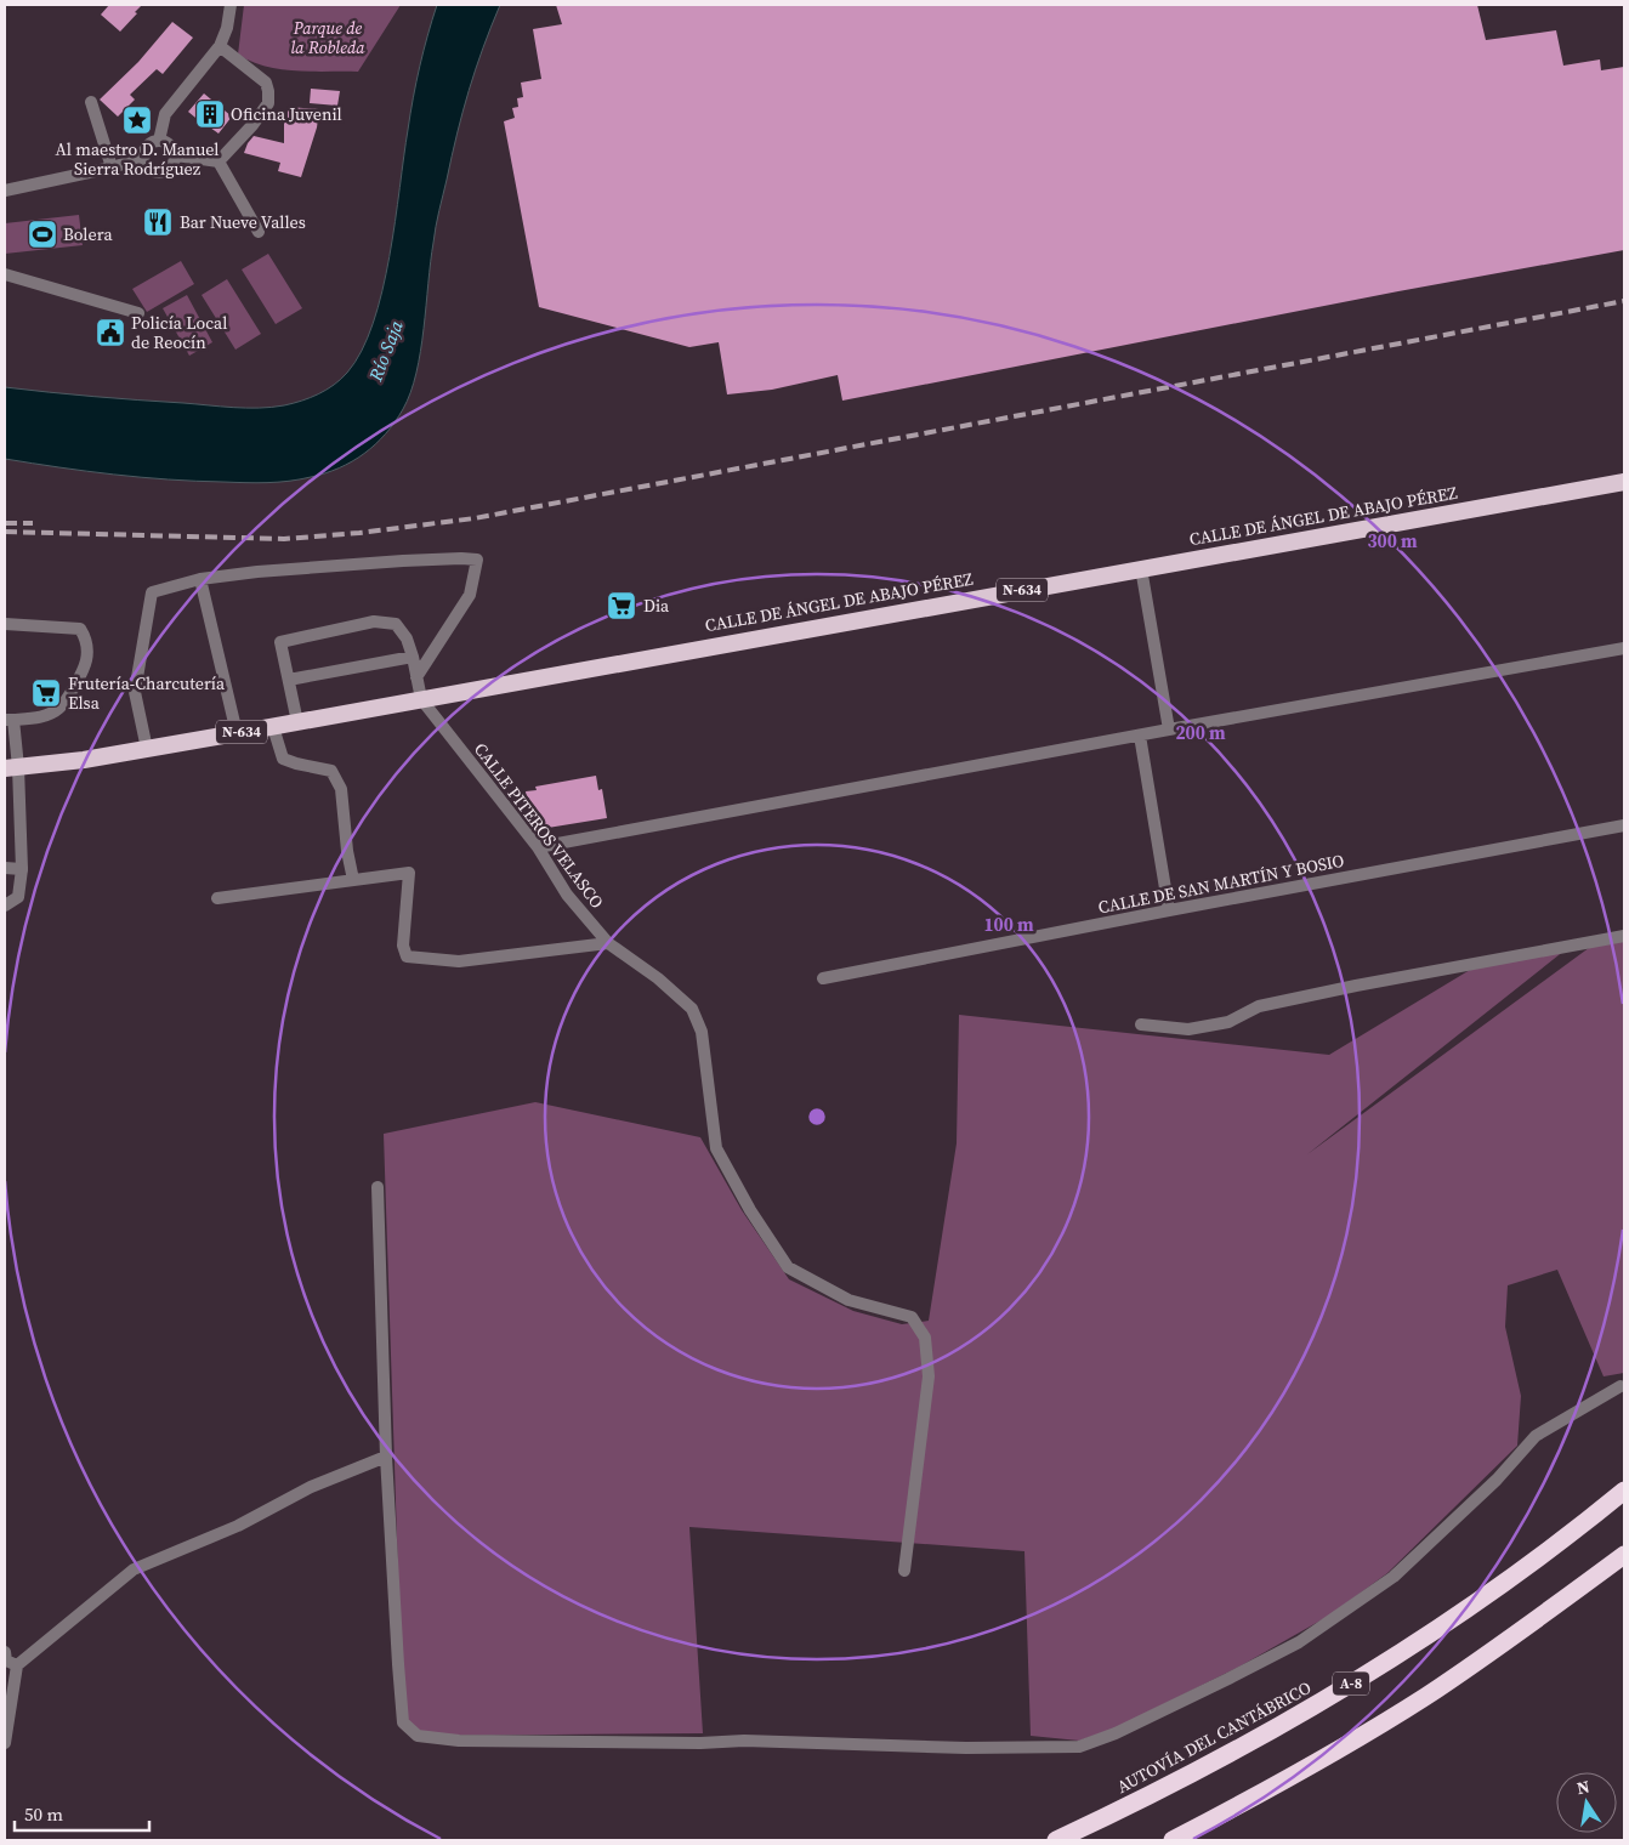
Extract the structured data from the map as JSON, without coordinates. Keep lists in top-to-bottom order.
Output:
{
  "streets": {
    "highway": [
      "CALLE DE ÁNGEL DE ABAJO PÉREZ",
      "N-634",
      "A-8",
      "AUTOVÍA DEL CANTÁBRICO"
    ],
    "street": ["CALLE PITEROS VELASCO", "CALLE DE SAN MARTÍN Y BOSIO"]
  },
  "crossings": [
    ["CALLE DE ÁNGEL DE ABAJO PÉREZ", "CALLE PITEROS VELASCO"]
  ],
  "water": ["Río Saja"],
  "parks": ["Parque de la Robleda"],
  "places": {
    "building": ["Oficina Juvenil"],
    "place": ["Al maestro D. Manuel Sierra Rodríguez"],
    "restaurant": ["Bar Nueve Valles"],
    "sports": ["Bolera"],
    "public building": ["Policía Local de Reocín"],
    "supermarket": ["Dia", "Frutería-Charcutería Elsa"]
  },
  "scale_bar": "50 m",
  "north": "top",
  "rings": ["300 m", "200 m", "100 m"]
}
